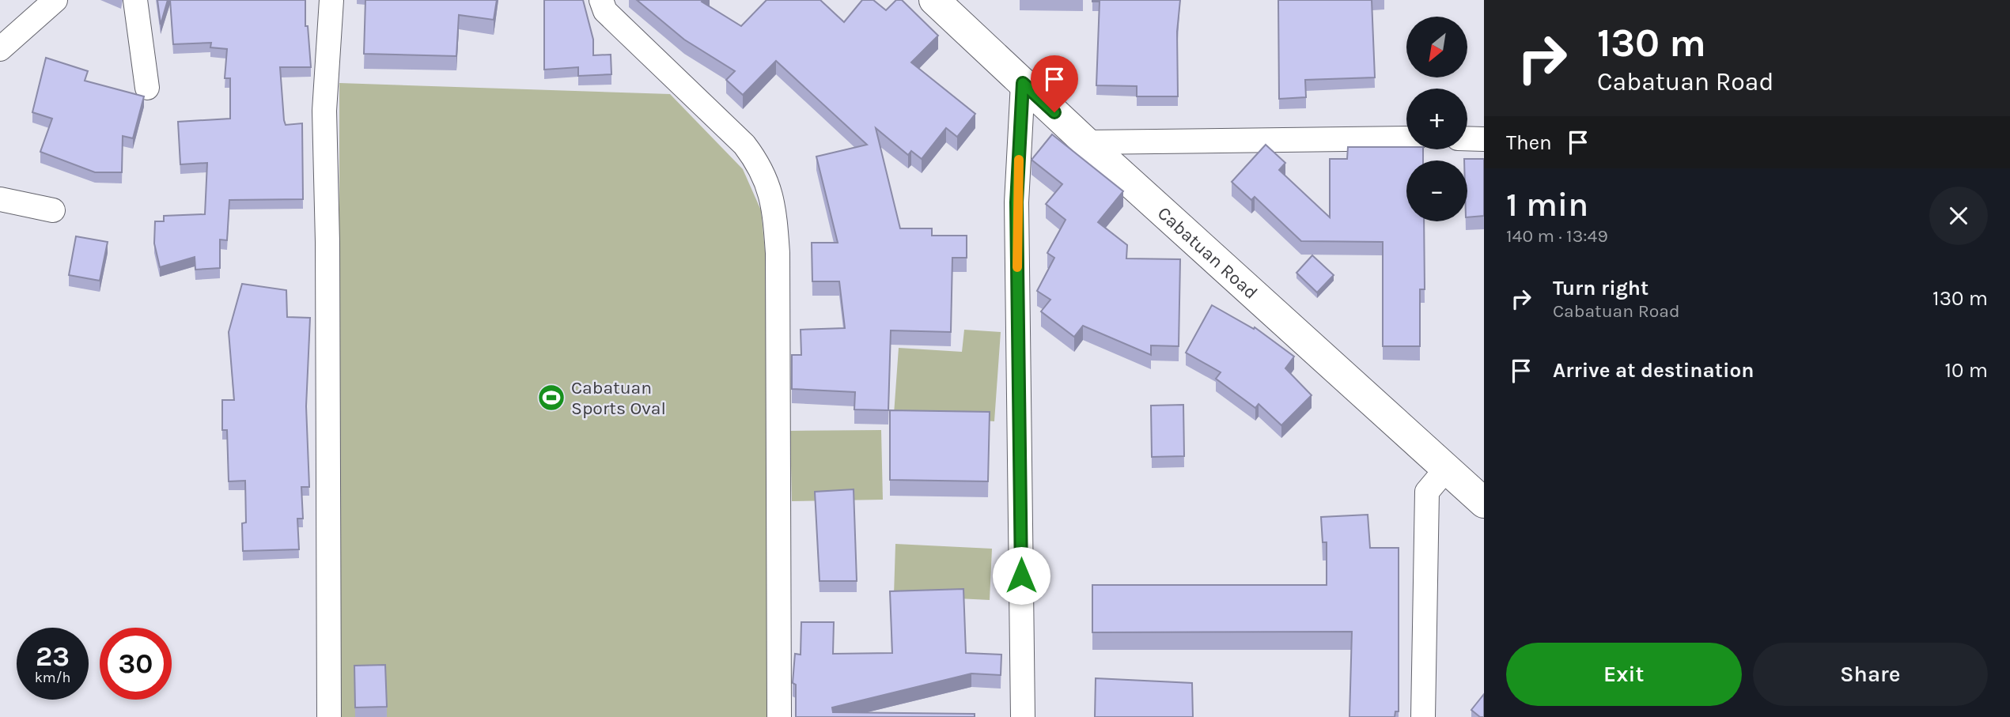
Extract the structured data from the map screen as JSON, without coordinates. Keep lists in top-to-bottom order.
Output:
{
  "streets": {
    "highway": ["Cabatuan Road"]
  },
  "places": {
    "sports": ["Cabatuan Sports Oval"]
  },
  "north": "bottom left",
  "page": {
    "turn": ["130 m", "Cabatuan Road"],
    "map_buttons": ["+", "−"],
    "then": "Then",
    "heading": ["1 min", "140 m · 13:49"],
    "list": [
      {
        "name": "Turn right",
        "note": "Cabatuan Road",
        "value": "130 m"
      },
      {
        "name": "Arrive at destination",
        "value": "10 m"
      }
    ],
    "speed": "23 km/h",
    "limit": "30",
    "buttons": ["Exit", "Share"]
  }
}
